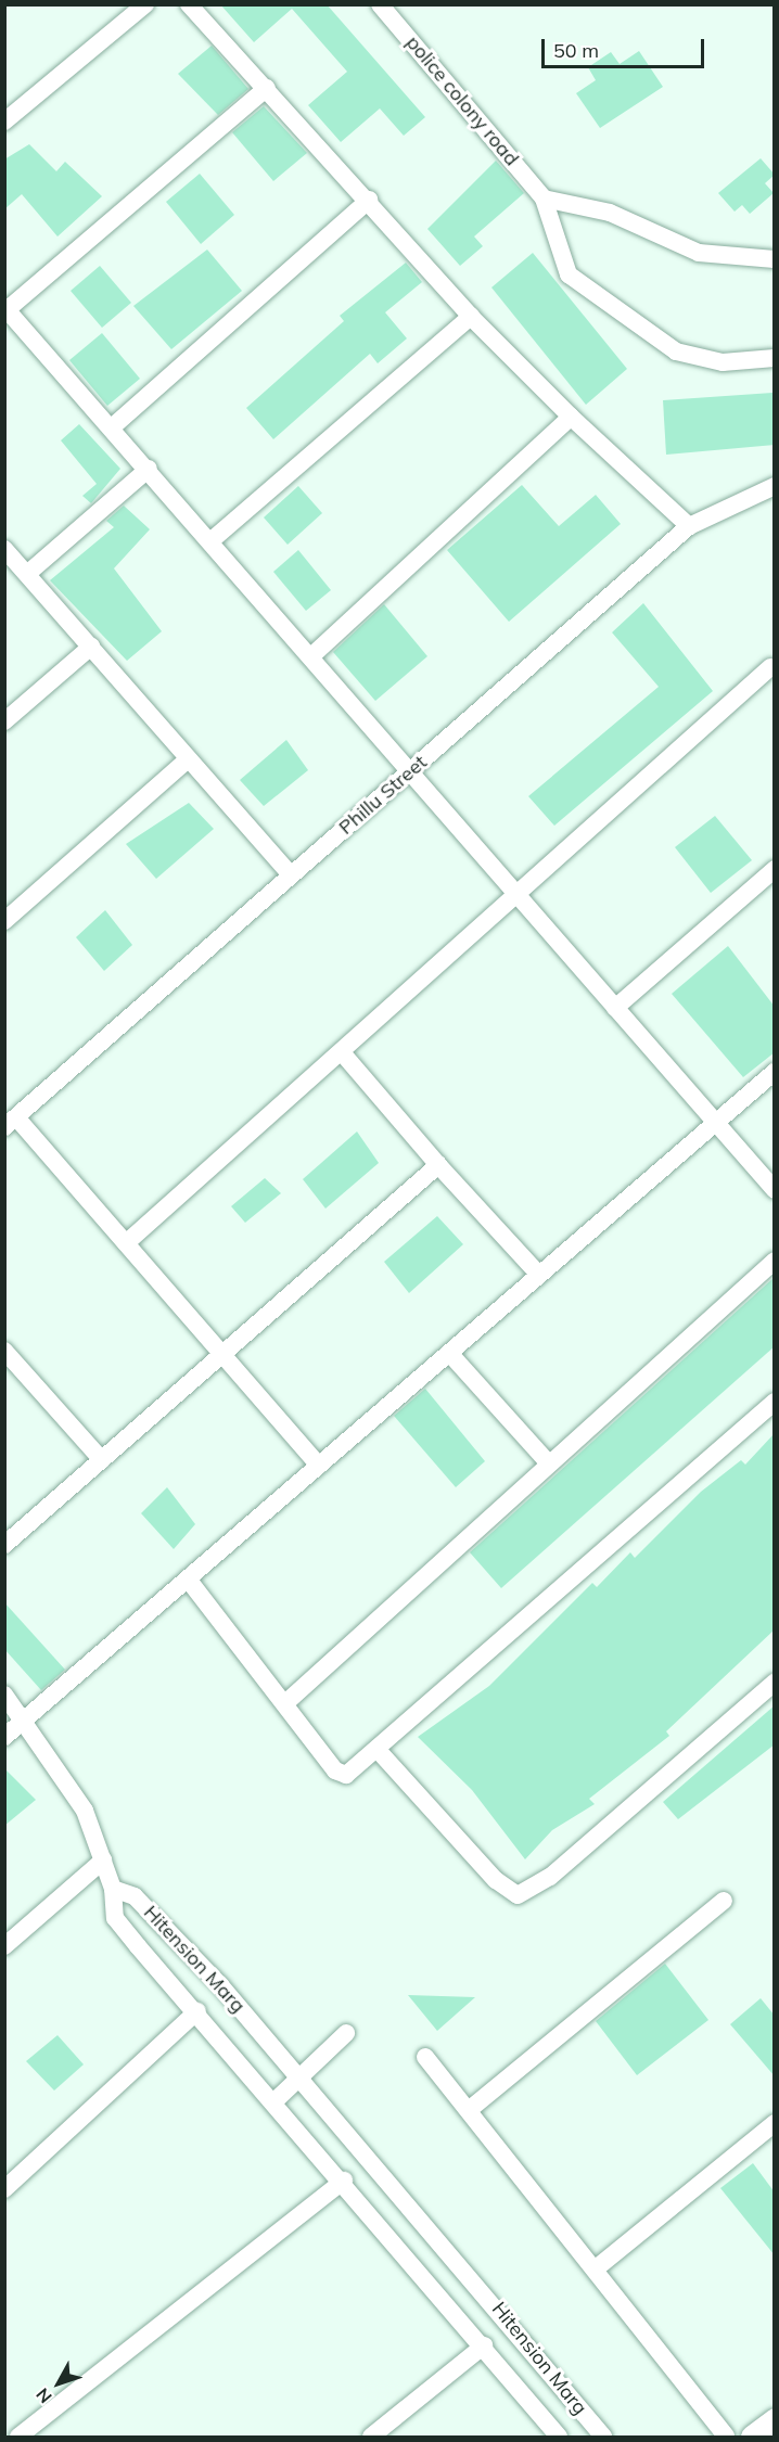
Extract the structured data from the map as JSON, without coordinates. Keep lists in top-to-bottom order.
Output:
{
  "streets": {
    "street": ["police colony road", "Phillu Street", "Hitension Marg"]
  },
  "scale_bar": "50 m",
  "north": "bottom left"
}
